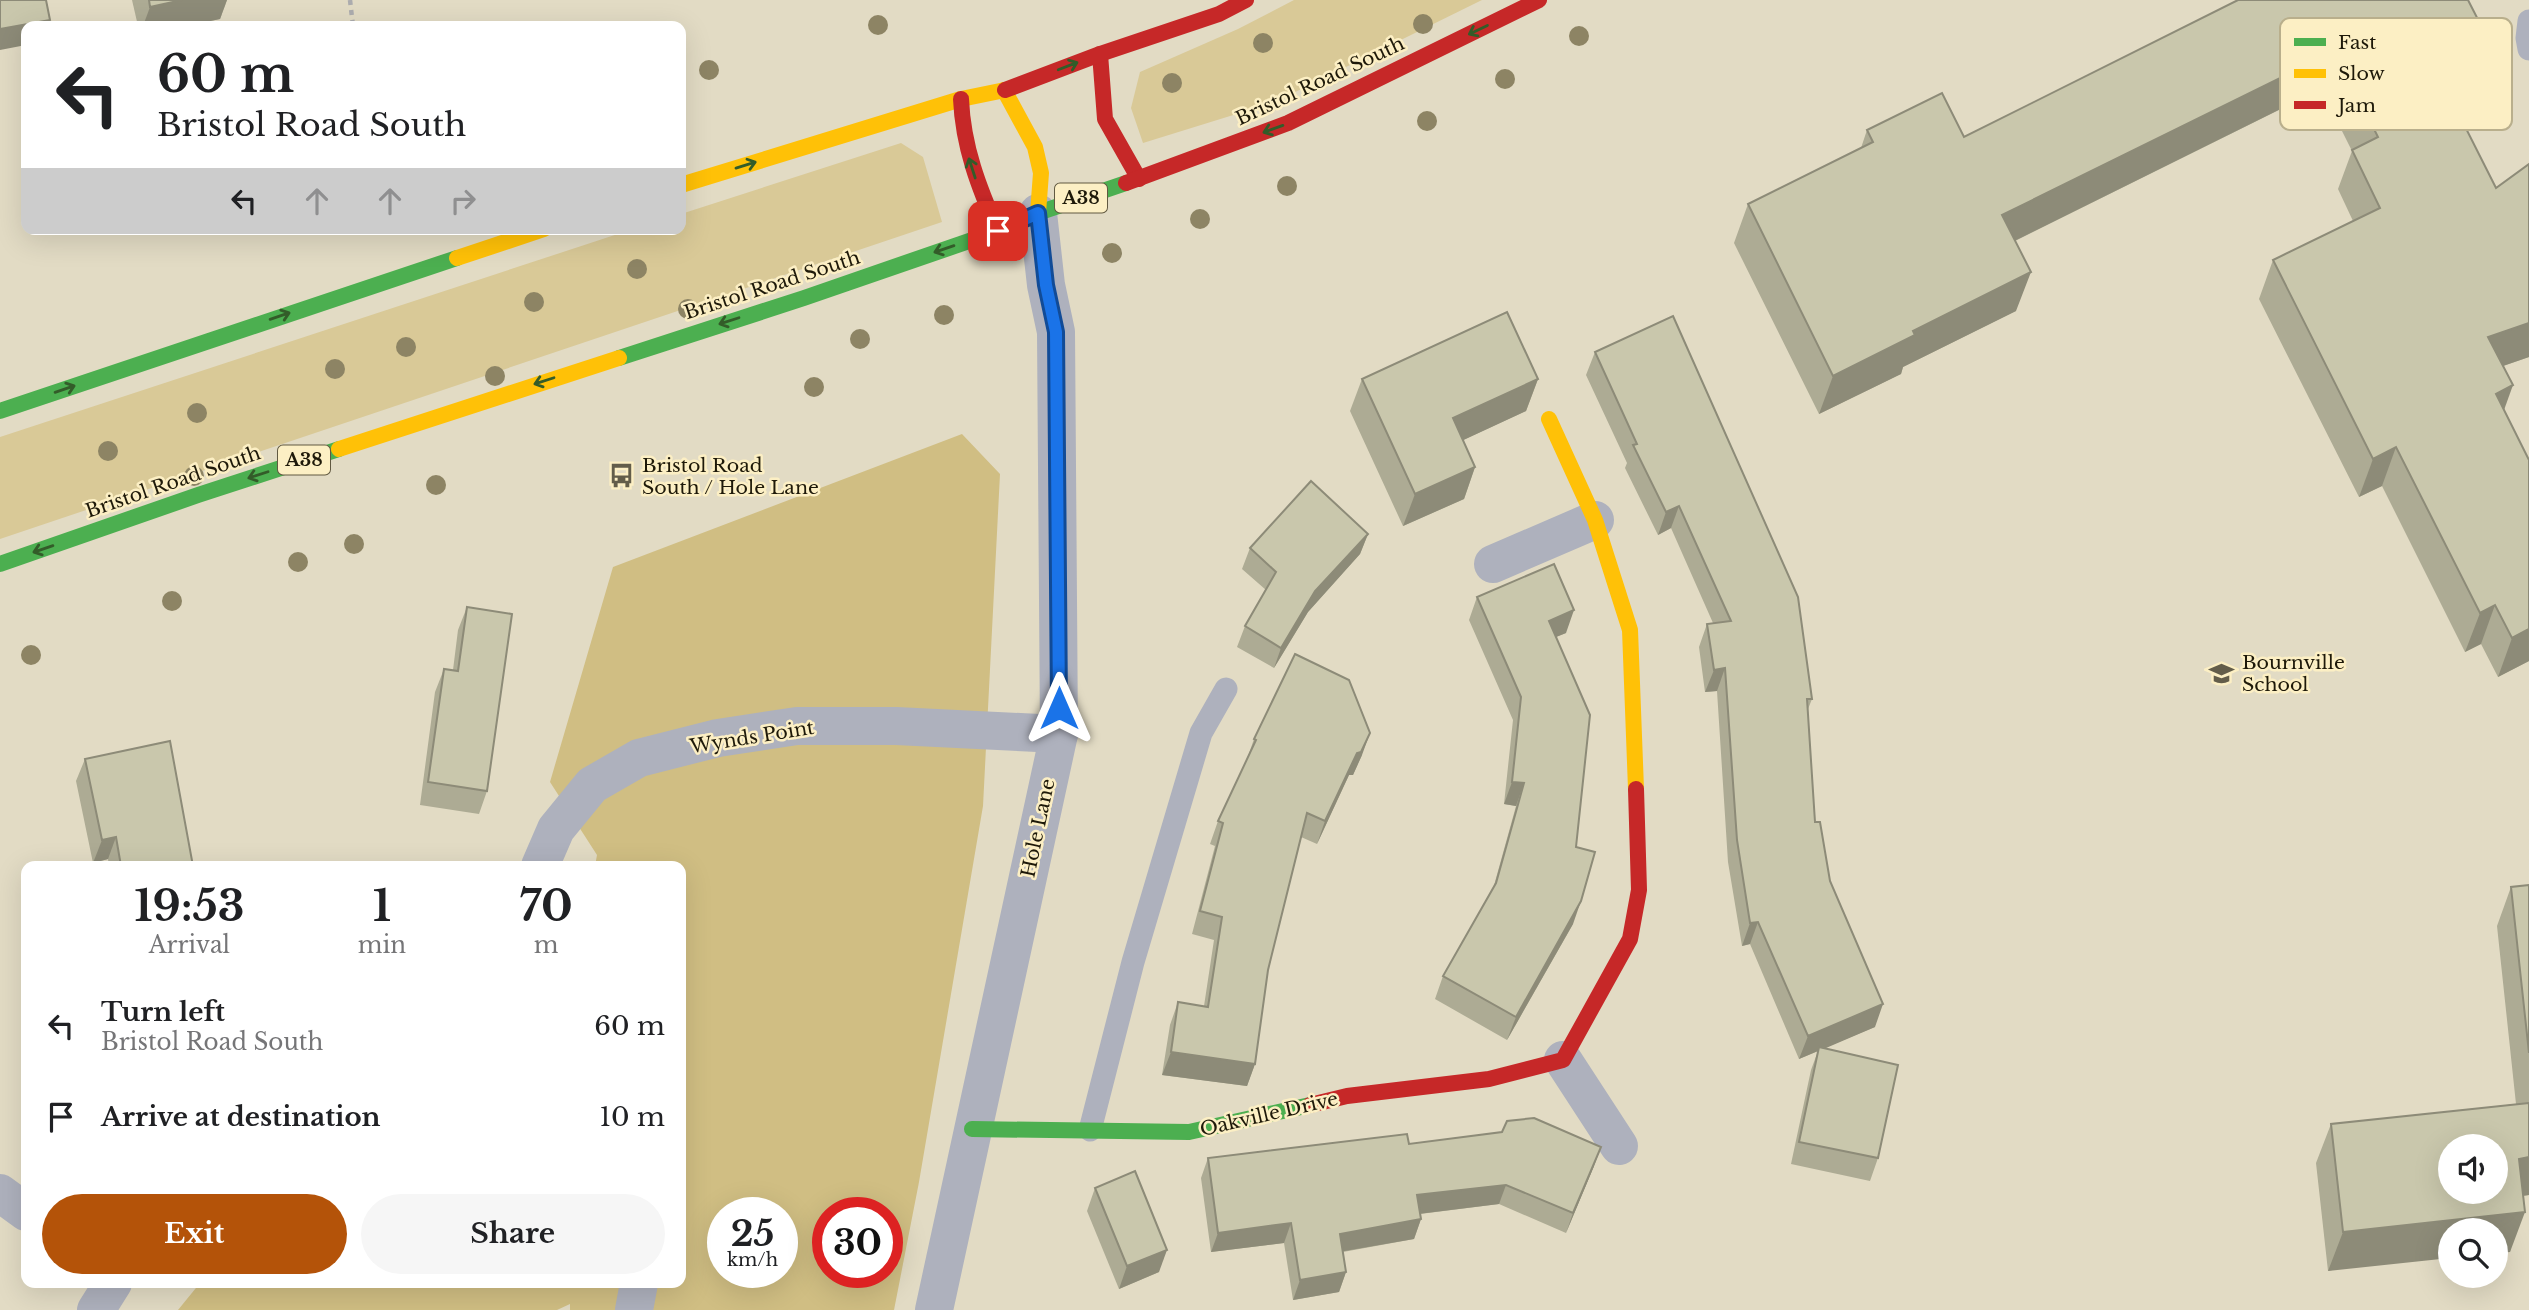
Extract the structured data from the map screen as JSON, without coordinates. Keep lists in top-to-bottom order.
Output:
{
  "streets": {
    "main road": ["Bristol Road South", "A38", "Oakville Drive"],
    "street": ["Wynds Point", "Hole Lane"]
  },
  "crossings": [
    ["Bristol Road South", "Hole Lane"],
    ["Wynds Point", "Hole Lane"],
    ["Hole Lane", "Oakville Drive"]
  ],
  "one_way": ["Bristol Road South"],
  "places": {
    "bus stop": ["Bristol Road South / Hole Lane"],
    "school or university": ["Bournville School"]
  },
  "legend": ["Fast", "Slow", "Jam"],
  "page": {
    "turn": ["60 m", "Bristol Road South"],
    "eta": [
      "19:53",
      "Arrival",
      "1",
      "min",
      "70",
      "m"
    ],
    "list": [
      {
        "name": "Turn left",
        "note": "Bristol Road South",
        "value": "60 m"
      },
      {
        "name": "Arrive at destination",
        "value": "10 m"
      }
    ],
    "buttons": ["Exit", "Share"],
    "speed": "25 km/h",
    "limit": "30"
  }
}
